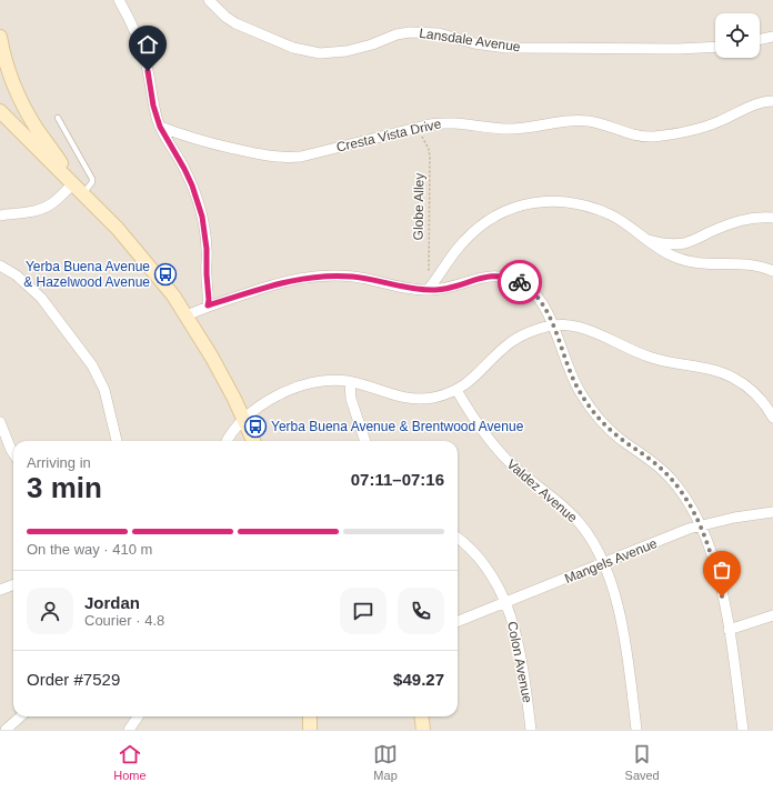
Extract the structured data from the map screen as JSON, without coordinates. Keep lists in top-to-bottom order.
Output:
{
  "streets": {
    "street": [
      "Lansdale Avenue",
      "Cresta Vista Drive",
      "Valdez Avenue",
      "Mangels Avenue",
      "Colon Avenue"
    ],
    "path": ["Globe Alley"]
  },
  "crossings": [
    ["Cresta Vista Drive", "Globe Alley"],
    ["Valdez Avenue", "Mangels Avenue"],
    ["Mangels Avenue", "Colon Avenue"]
  ],
  "places": {
    "bus stop": ["Yerba Buena Avenue & Hazelwood Avenue", "Yerba Buena Avenue & Brentwood Avenue"]
  },
  "page": {
    "heading": ["3 min", "Arriving in", "07:11–07:16"],
    "panel": [
      "Jordan",
      "Courier · 4.8",
      "Order #7529",
      "$49.27"
    ],
    "bar": "On the way · 410 m",
    "tabs": ["Home", "Map", "Saved"]
  }
}
